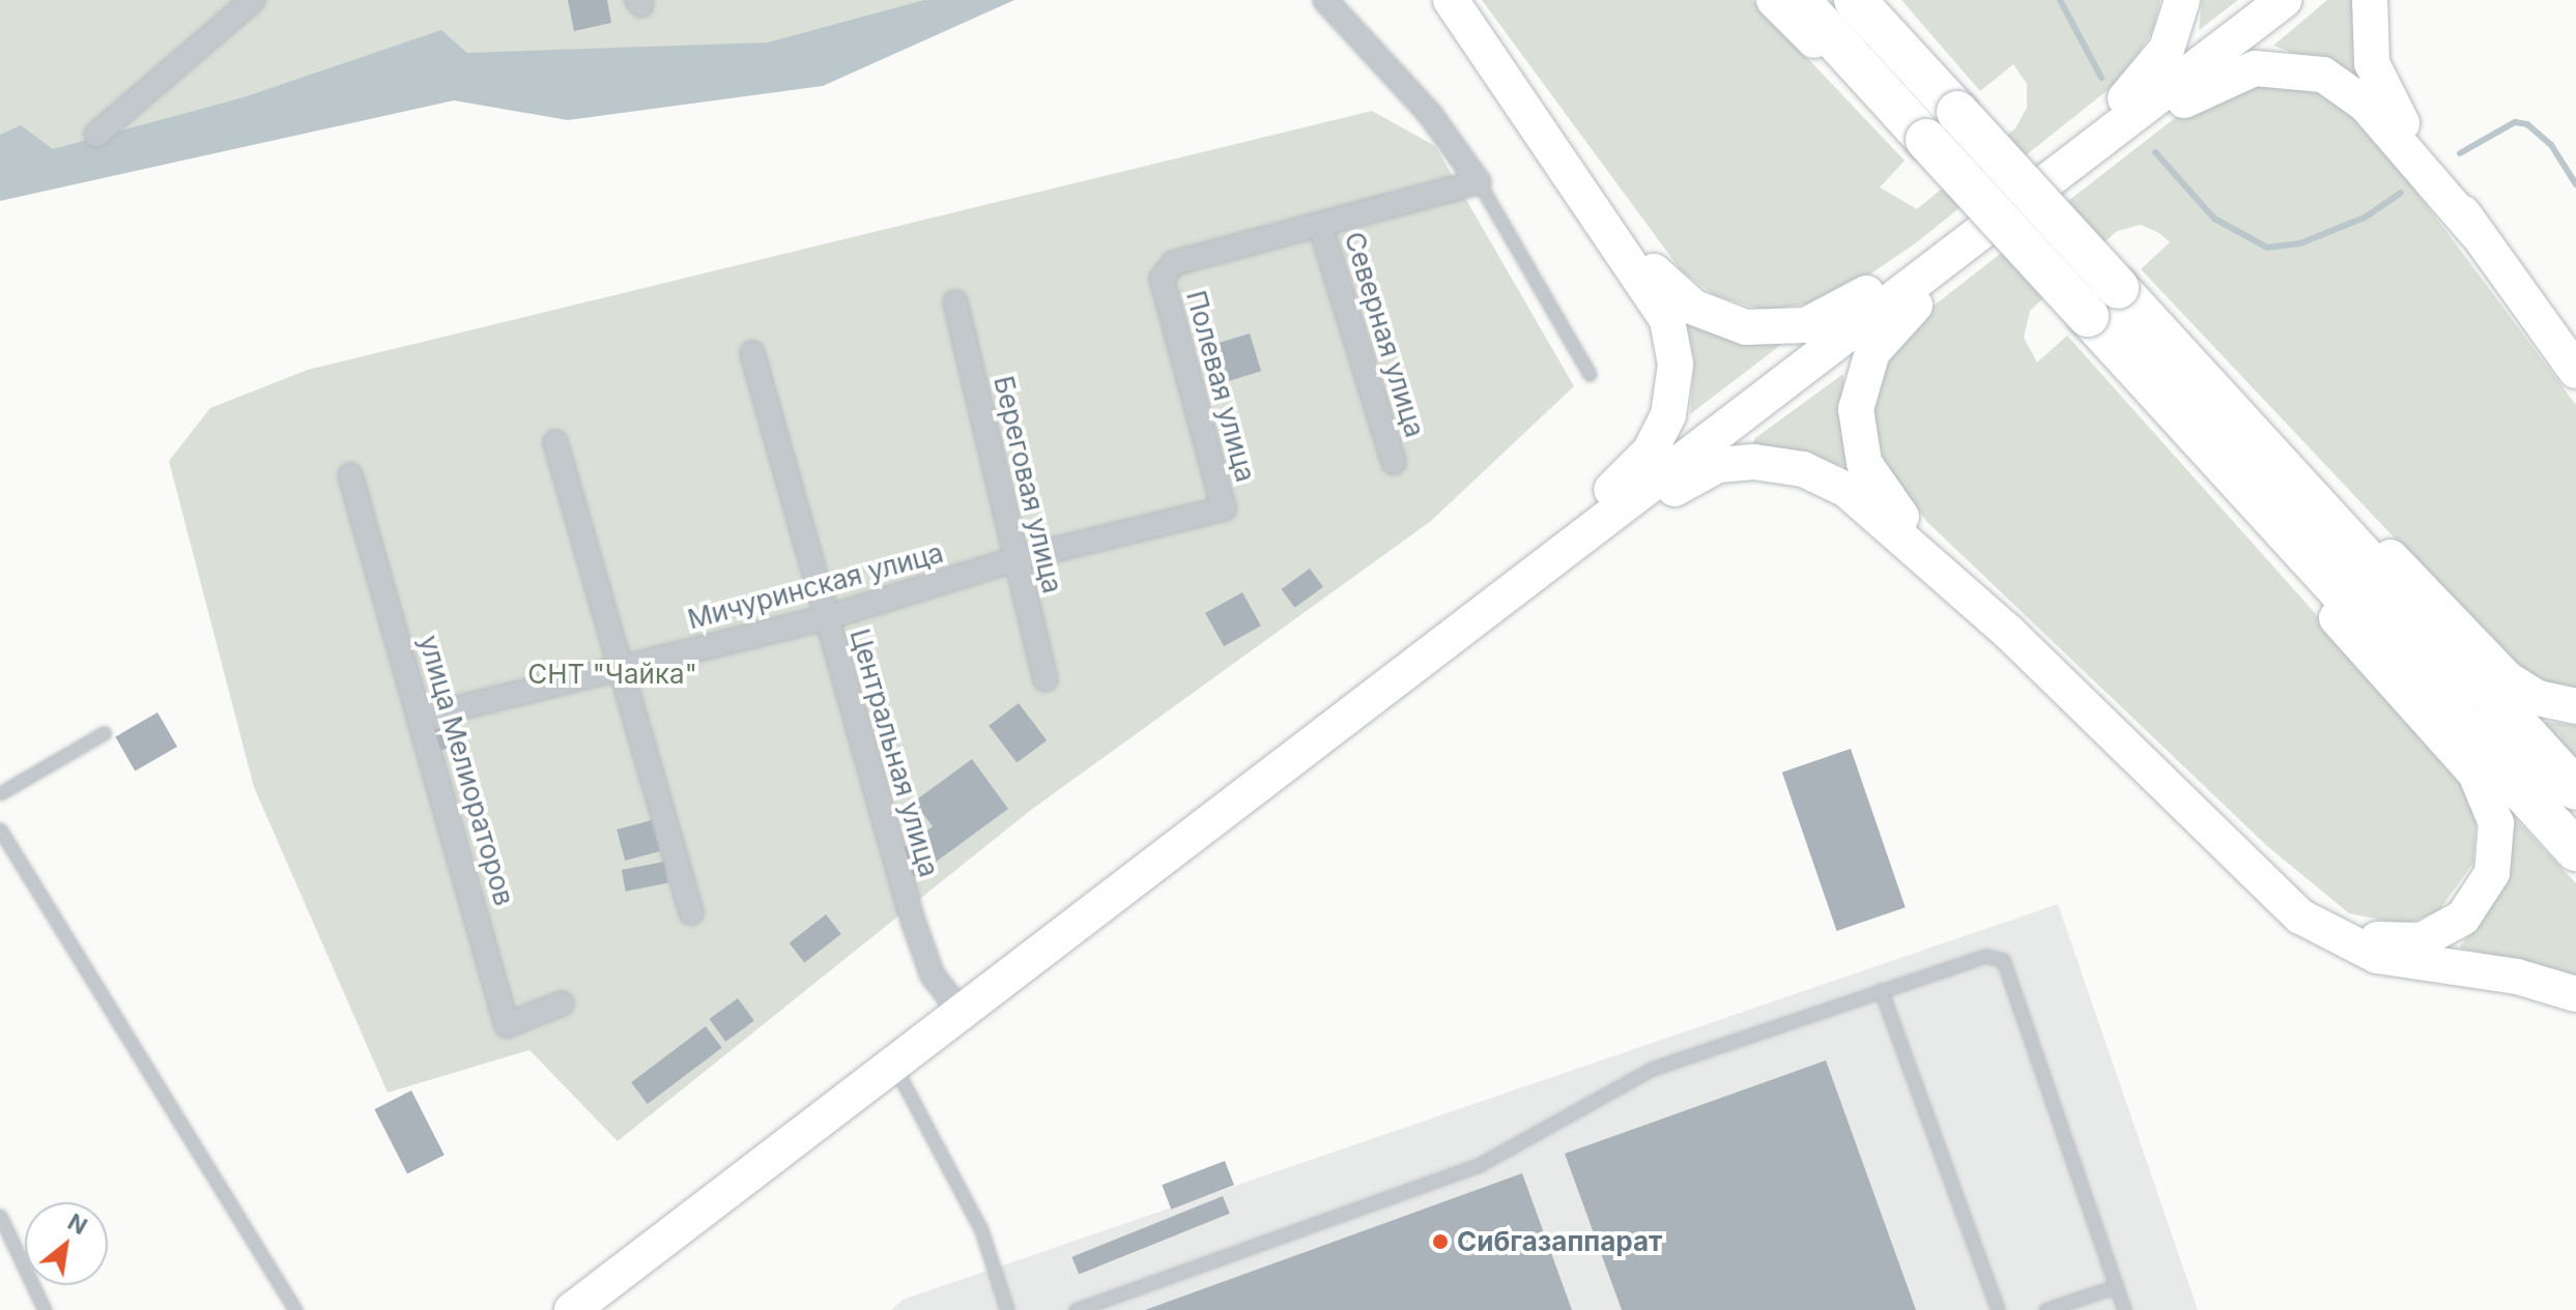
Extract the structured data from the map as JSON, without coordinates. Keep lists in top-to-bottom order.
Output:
{
  "streets": {
    "street": [
      "Северная улица",
      "Полевая улица",
      "Береговая улица",
      "Мичуринская улица",
      "Центральная улица",
      "улица Мелиораторов"
    ]
  },
  "crossings": [
    ["Северная улица", "Полевая улица"],
    ["Полевая улица", "Мичуринская улица"],
    ["Береговая улица", "Мичуринская улица"],
    ["Мичуринская улица", "Центральная улица"],
    ["Мичуринская улица", "улица Мелиораторов"]
  ],
  "parks": ["СНТ \"Чайка\""],
  "places": ["Сибгазаппарат"],
  "north": "top right"
}
